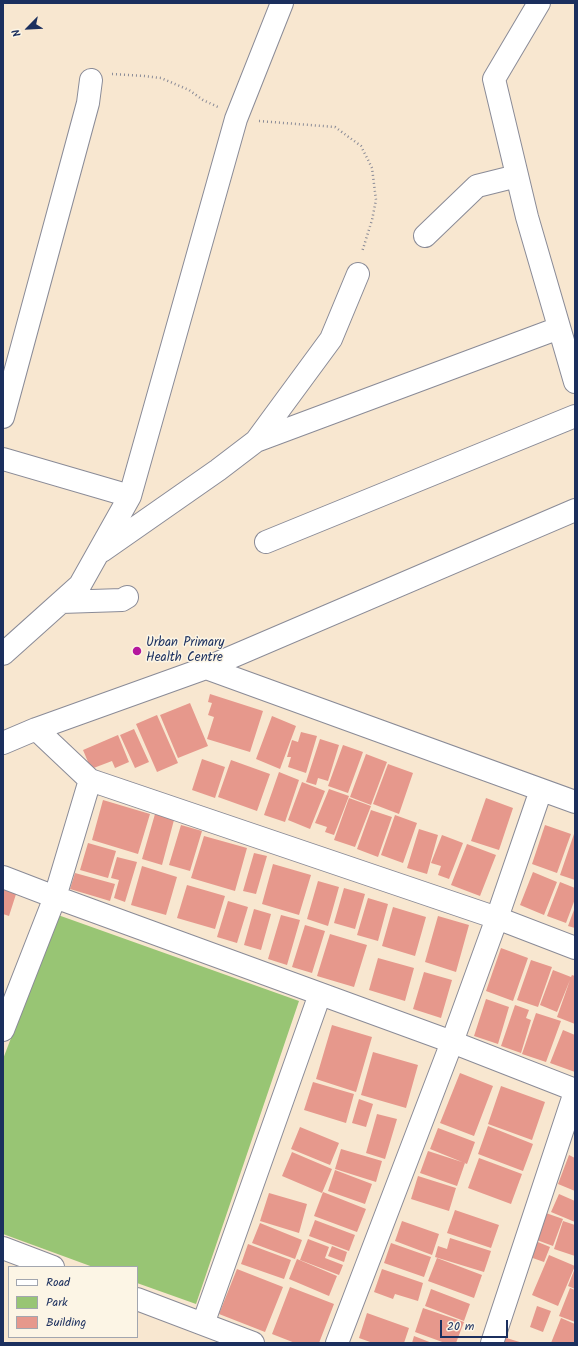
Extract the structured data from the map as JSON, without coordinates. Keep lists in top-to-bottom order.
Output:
{
  "places": ["Urban Primary Health Centre"],
  "legend": ["Road", "Park", "Building"],
  "scale_bar": "20 m",
  "north": "bottom left"
}
